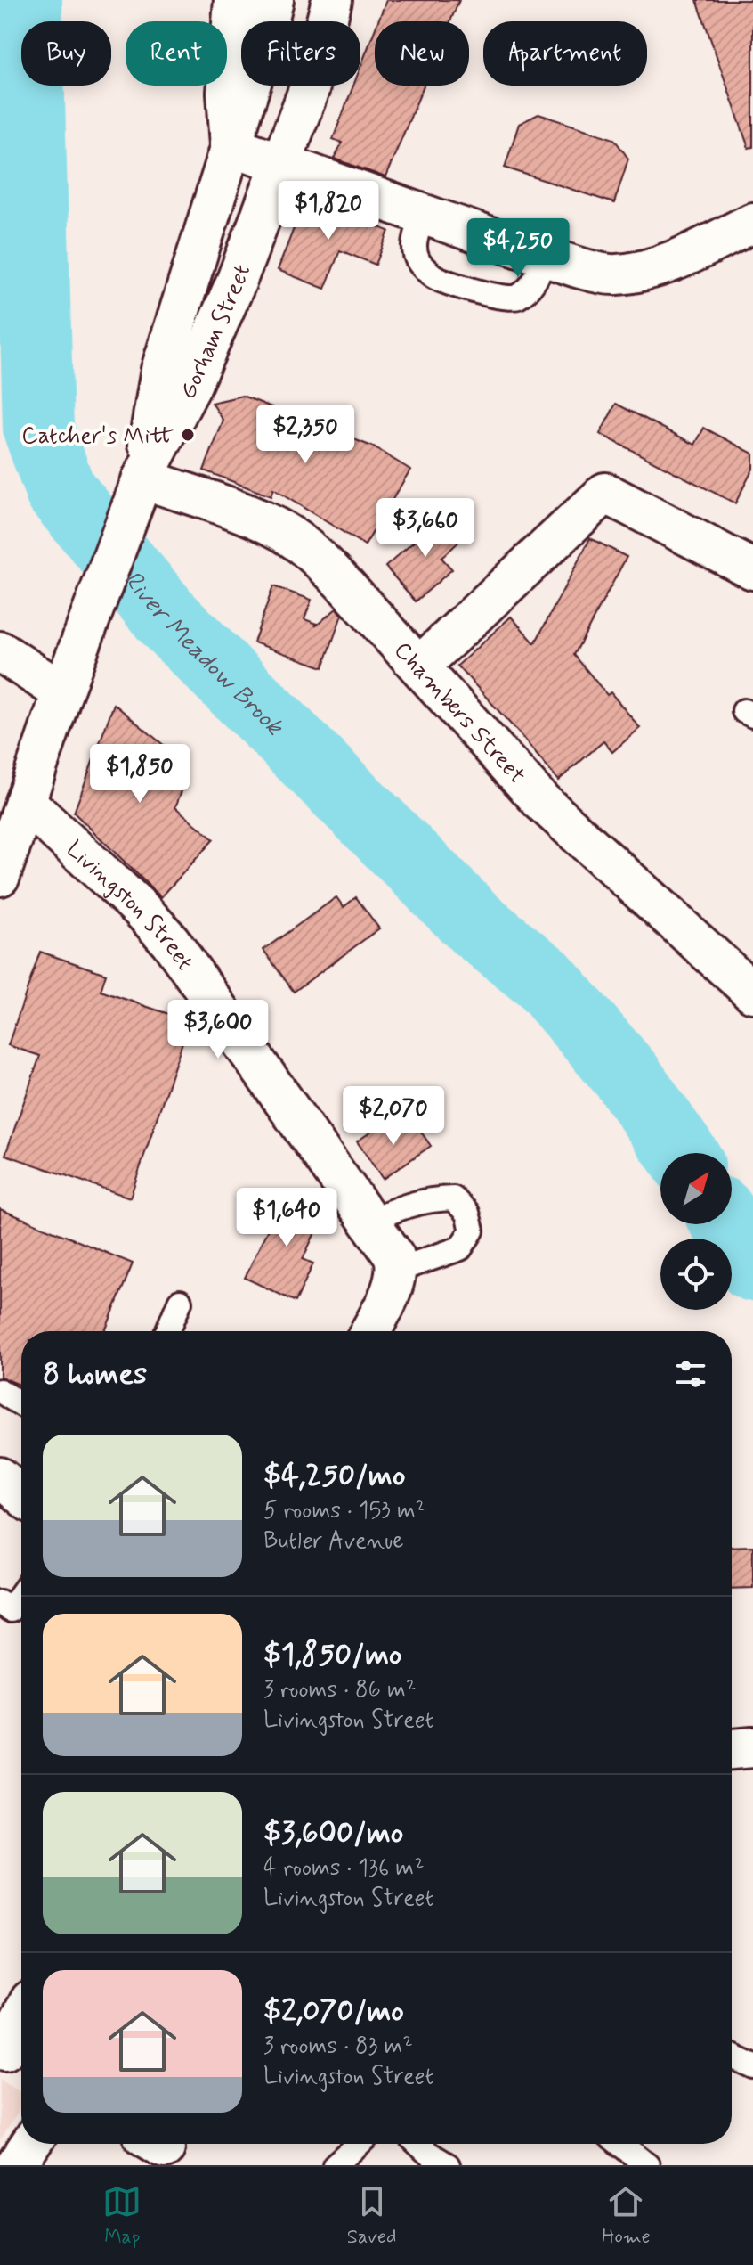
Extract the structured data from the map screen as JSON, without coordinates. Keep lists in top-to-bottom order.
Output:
{
  "streets": {
    "main road": ["Gorham Street", "Chambers Street", "Livingston Street"]
  },
  "crossings": [
    ["Gorham Street", "Chambers Street"],
    ["Gorham Street", "Livingston Street"]
  ],
  "water": ["River Meadow Brook"],
  "places": ["Catcher's Mitt"],
  "north": "top right",
  "page": {
    "chip": [
      "Buy",
      "Rent",
      "Filters",
      "New",
      "Apartment"
    ],
    "price": [
      "$1,820",
      "$4,250",
      "$2,350",
      "$3,660",
      "$1,850",
      "$3,600",
      "$2,070",
      "$1,640"
    ],
    "heading": "8 homes",
    "list": [
      {
        "name": "$4,250/mo",
        "note": "5 rooms · 153 m² · Butler Avenue"
      },
      {
        "name": "$1,850/mo",
        "note": "3 rooms · 86 m² · Livingston Street"
      },
      {
        "name": "$3,600/mo",
        "note": "4 rooms · 136 m² · Livingston Street"
      },
      {
        "name": "$2,070/mo",
        "note": "3 rooms · 83 m² · Livingston Street"
      }
    ],
    "tabs": ["Map", "Saved", "Home"]
  }
}
